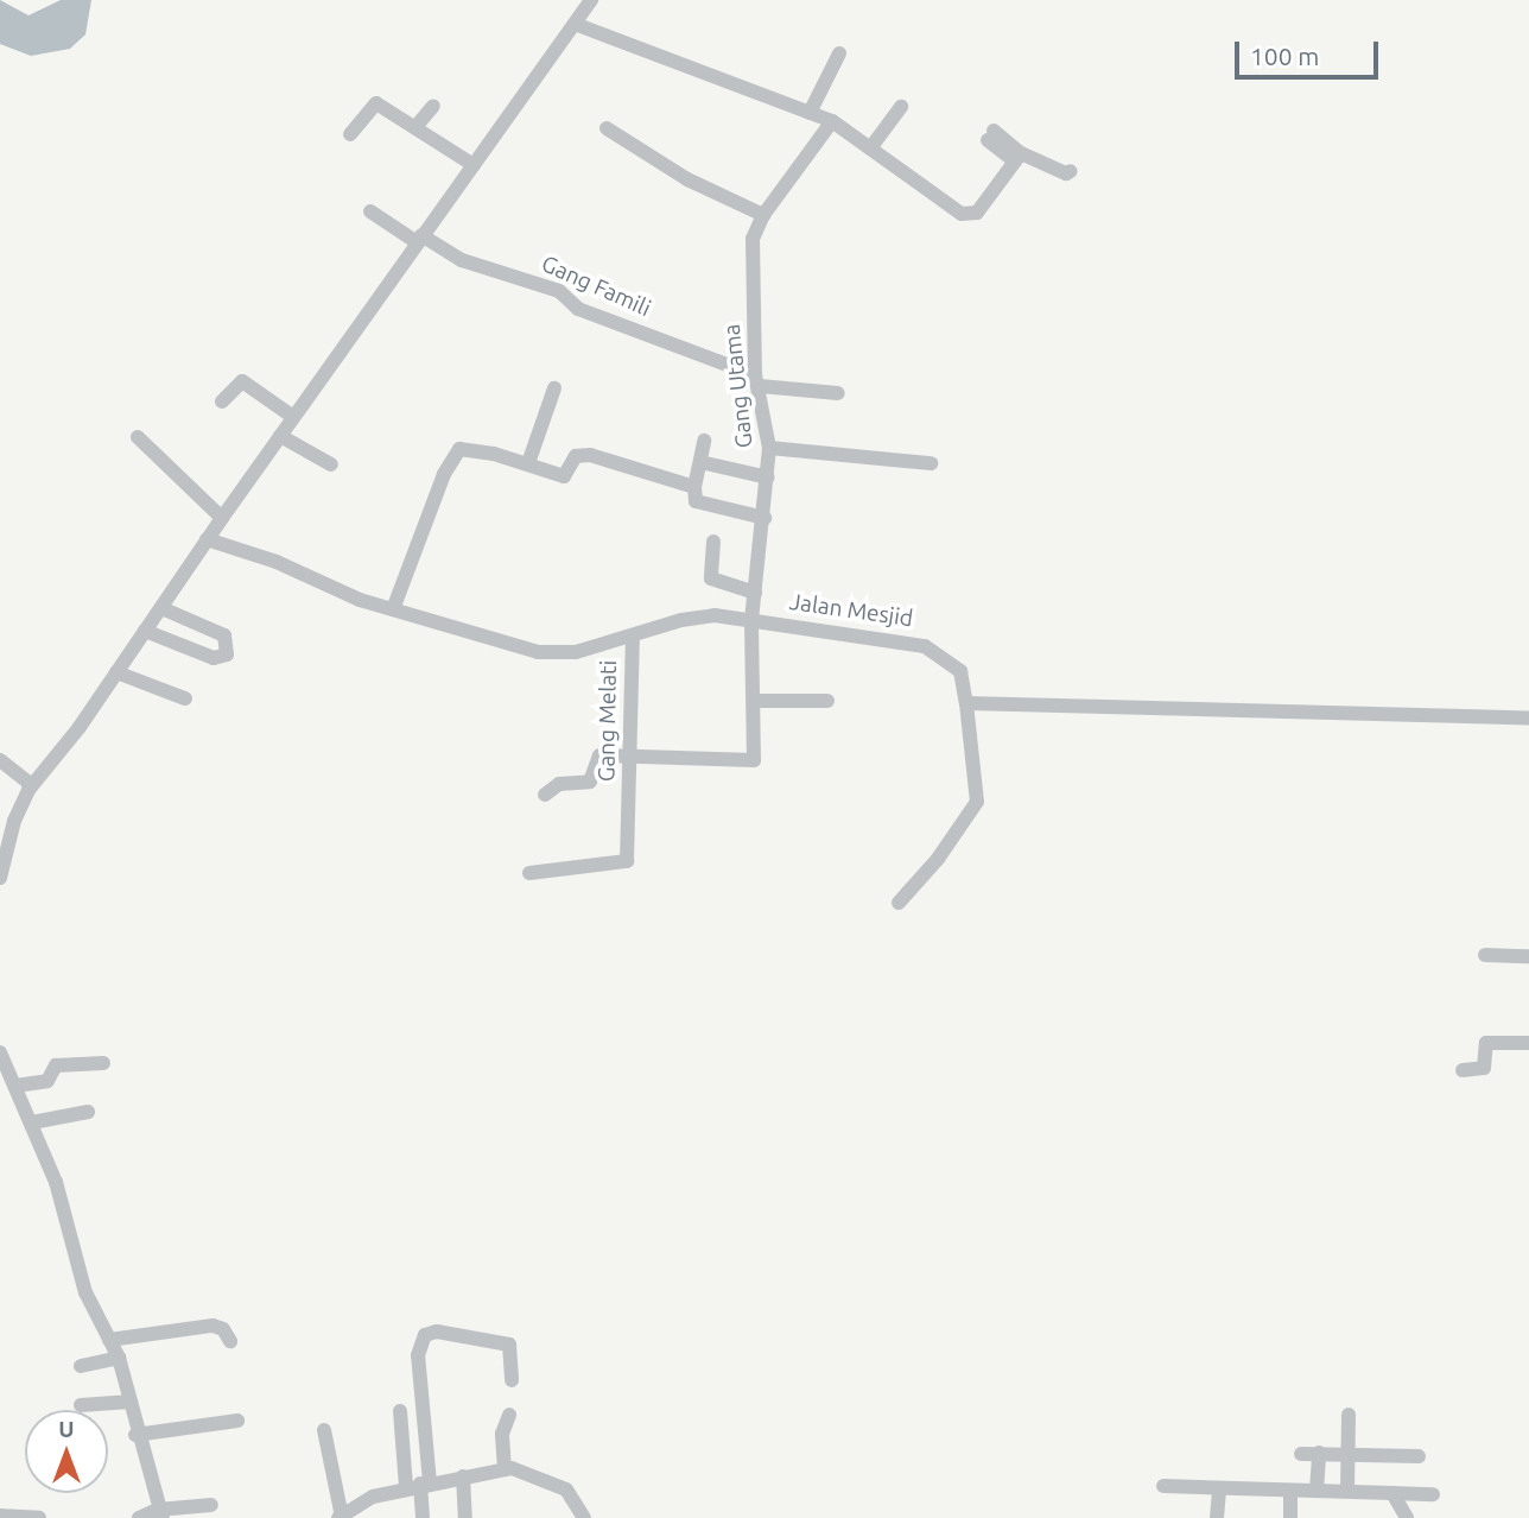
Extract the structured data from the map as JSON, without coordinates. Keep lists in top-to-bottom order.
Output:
{
  "streets": {
    "street": [
      "Gang Famili",
      "Gang Utama",
      "Jalan Mesjid",
      "Gang Melati"
    ]
  },
  "crossings": [
    ["Gang Famili", "Gang Utama"],
    ["Gang Utama", "Jalan Mesjid"],
    ["Gang Utama", "Gang Melati"],
    ["Jalan Mesjid", "Gang Melati"]
  ],
  "scale_bar": "100 m",
  "north": "top"
}
